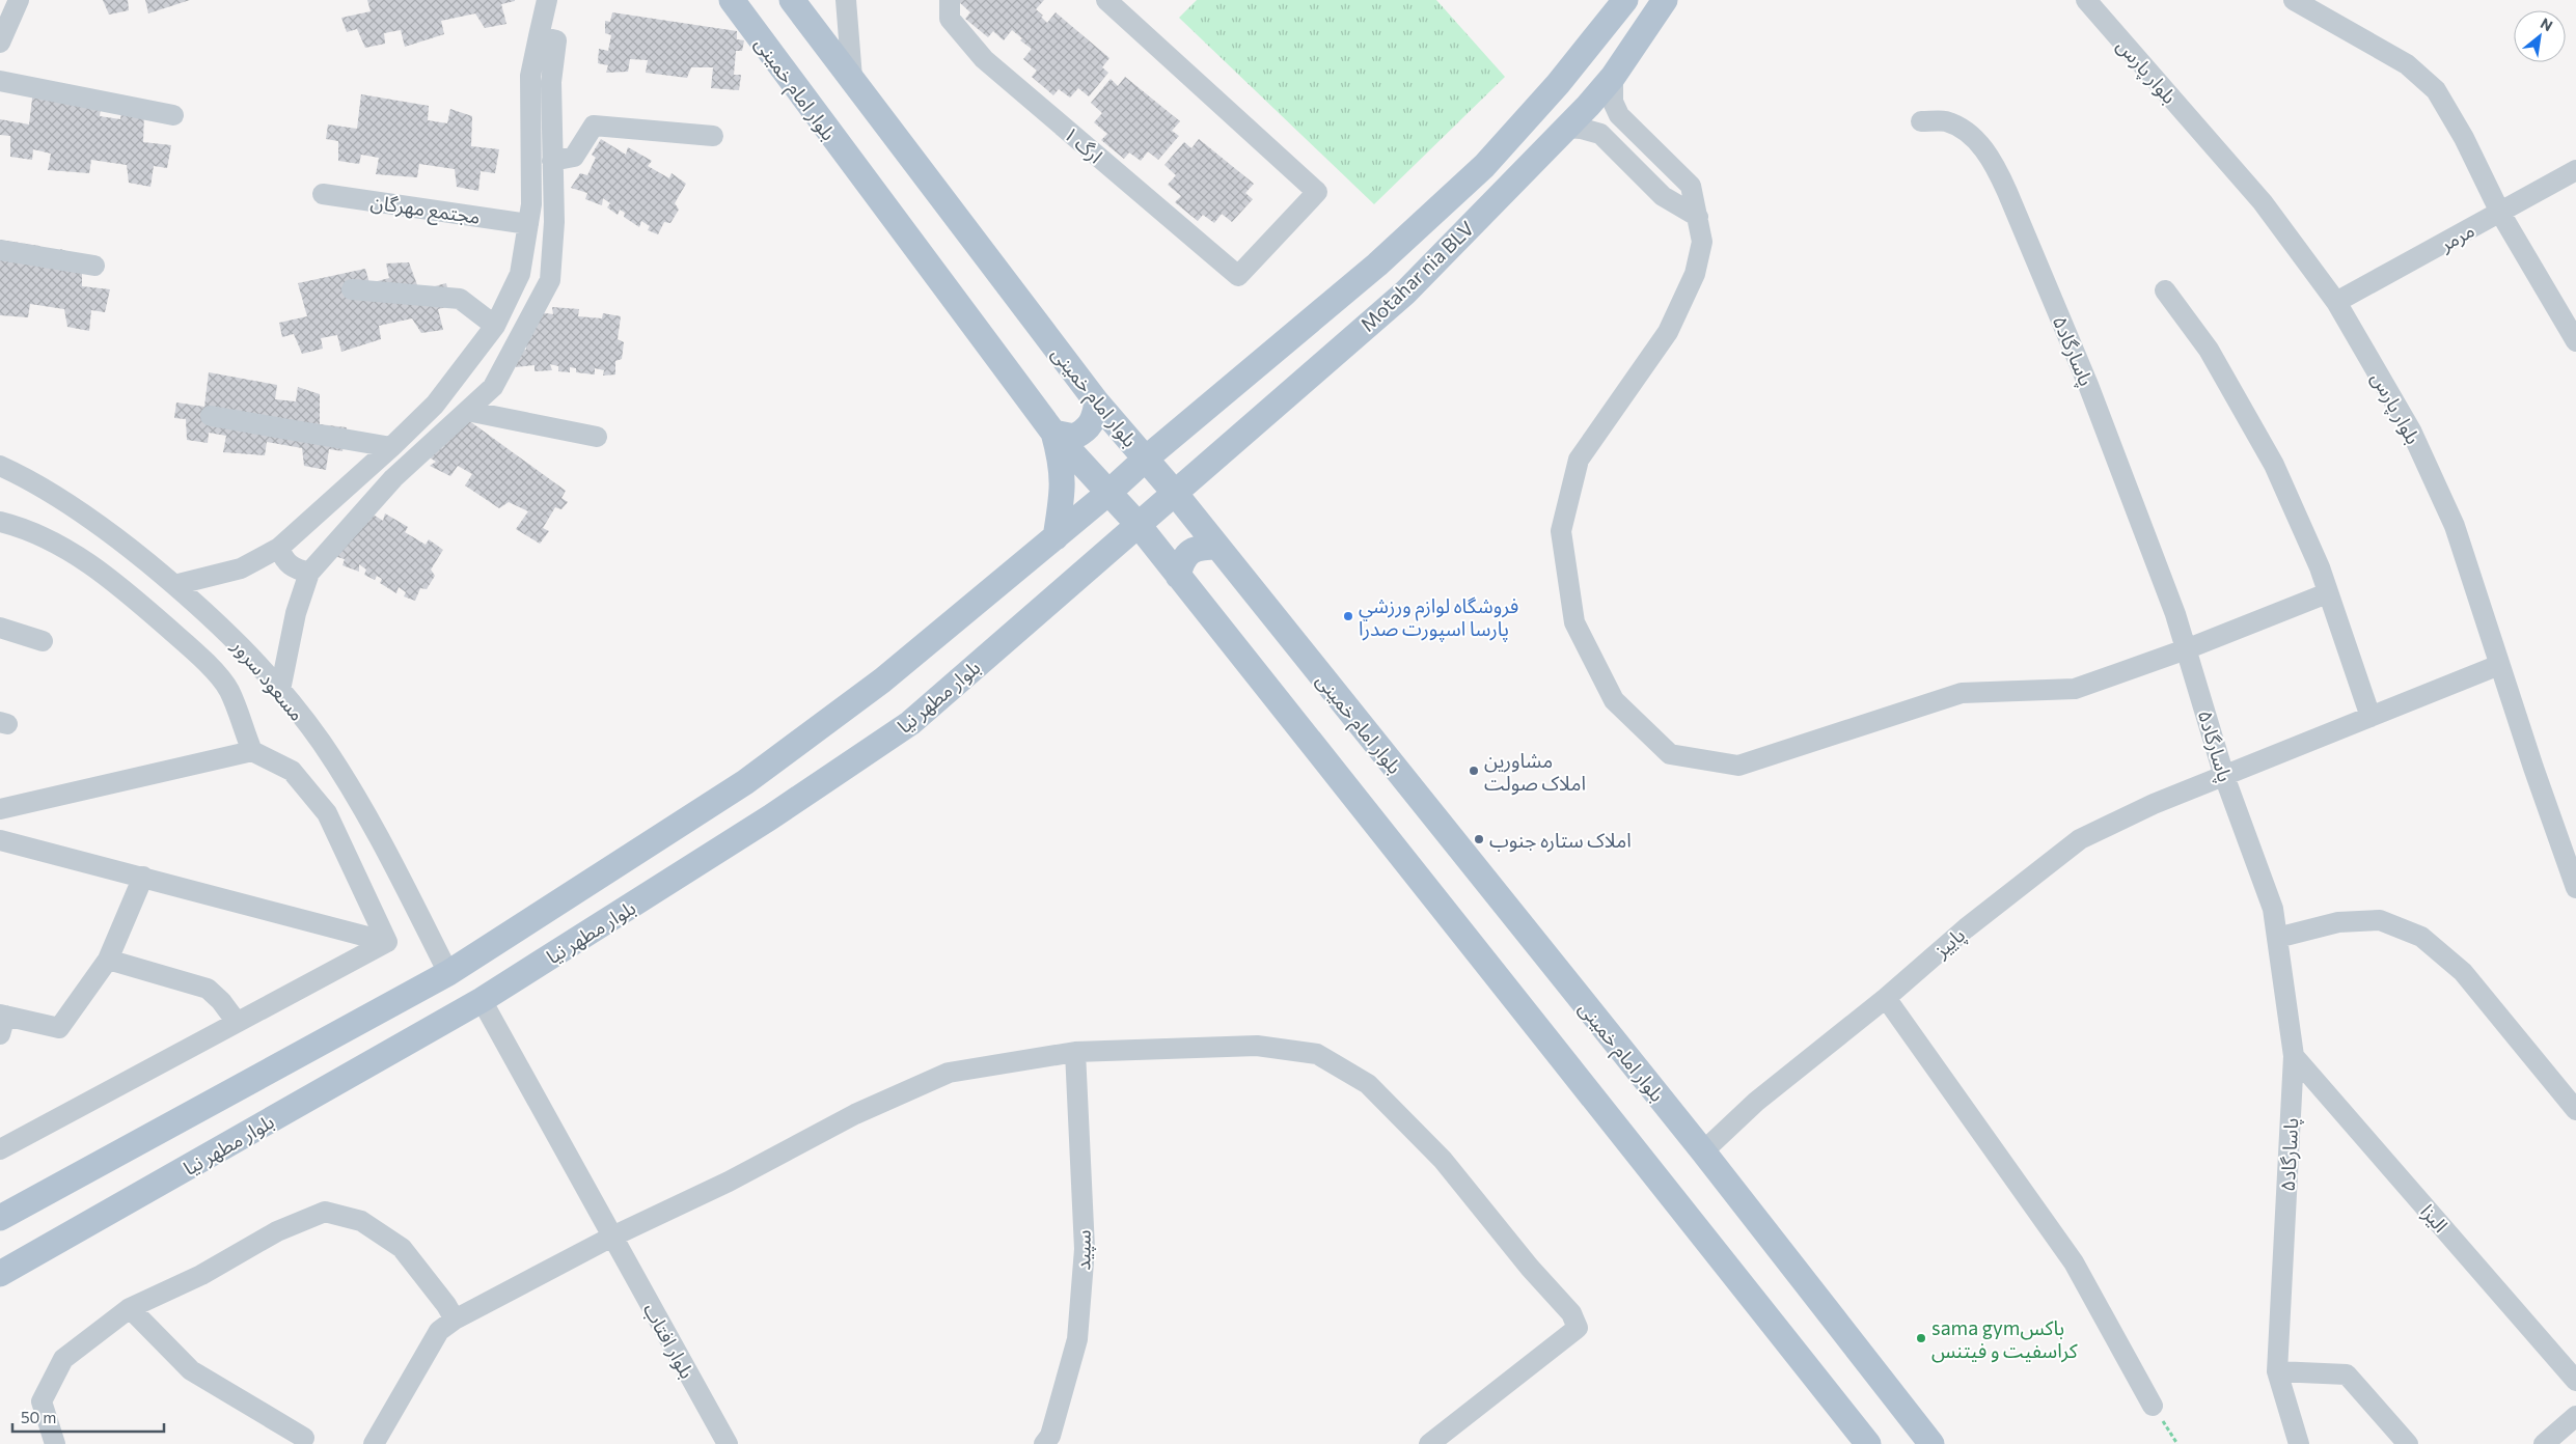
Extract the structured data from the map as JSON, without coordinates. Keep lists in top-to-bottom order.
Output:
{
  "streets": {
    "main road": ["بلوار امام خمینی", "Motahar nia BLV", "بلوار مطهر نیا"],
    "street": [
      "بلوار پارس",
      "ارگ ۱",
      "مجتمع مهرگان",
      "مرمر",
      "پاسارگاد۵",
      "مسعود سرور",
      "پاییز",
      "الیزا",
      "سپید",
      "بلوار افتاب"
    ]
  },
  "crossings": [
    ["بلوار پارس", "مرمر"],
    ["بلوار پارس", "پاییز"],
    ["بلوار امام خمینی", "Motahar nia BLV"],
    ["بلوار امام خمینی", "بلوار مطهر نیا"],
    ["بلوار امام خمینی", "پاییز"],
    ["Motahar nia BLV", "بلوار مطهر نیا"],
    ["پاسارگاد۵", "پاییز"],
    ["پاسارگاد۵", "الیزا"],
    ["بلوار مطهر نیا", "بلوار افتاب"]
  ],
  "places": [
    "فروشگاه لوازم ورزشي پارسا اسپورت صدرا",
    "مشاورین املاک صولت",
    "املاک ستاره جنوب",
    "sama gymباکس کراسفیت و فیتنس"
  ],
  "scale_bar": "50 m",
  "north": "top right"
}
